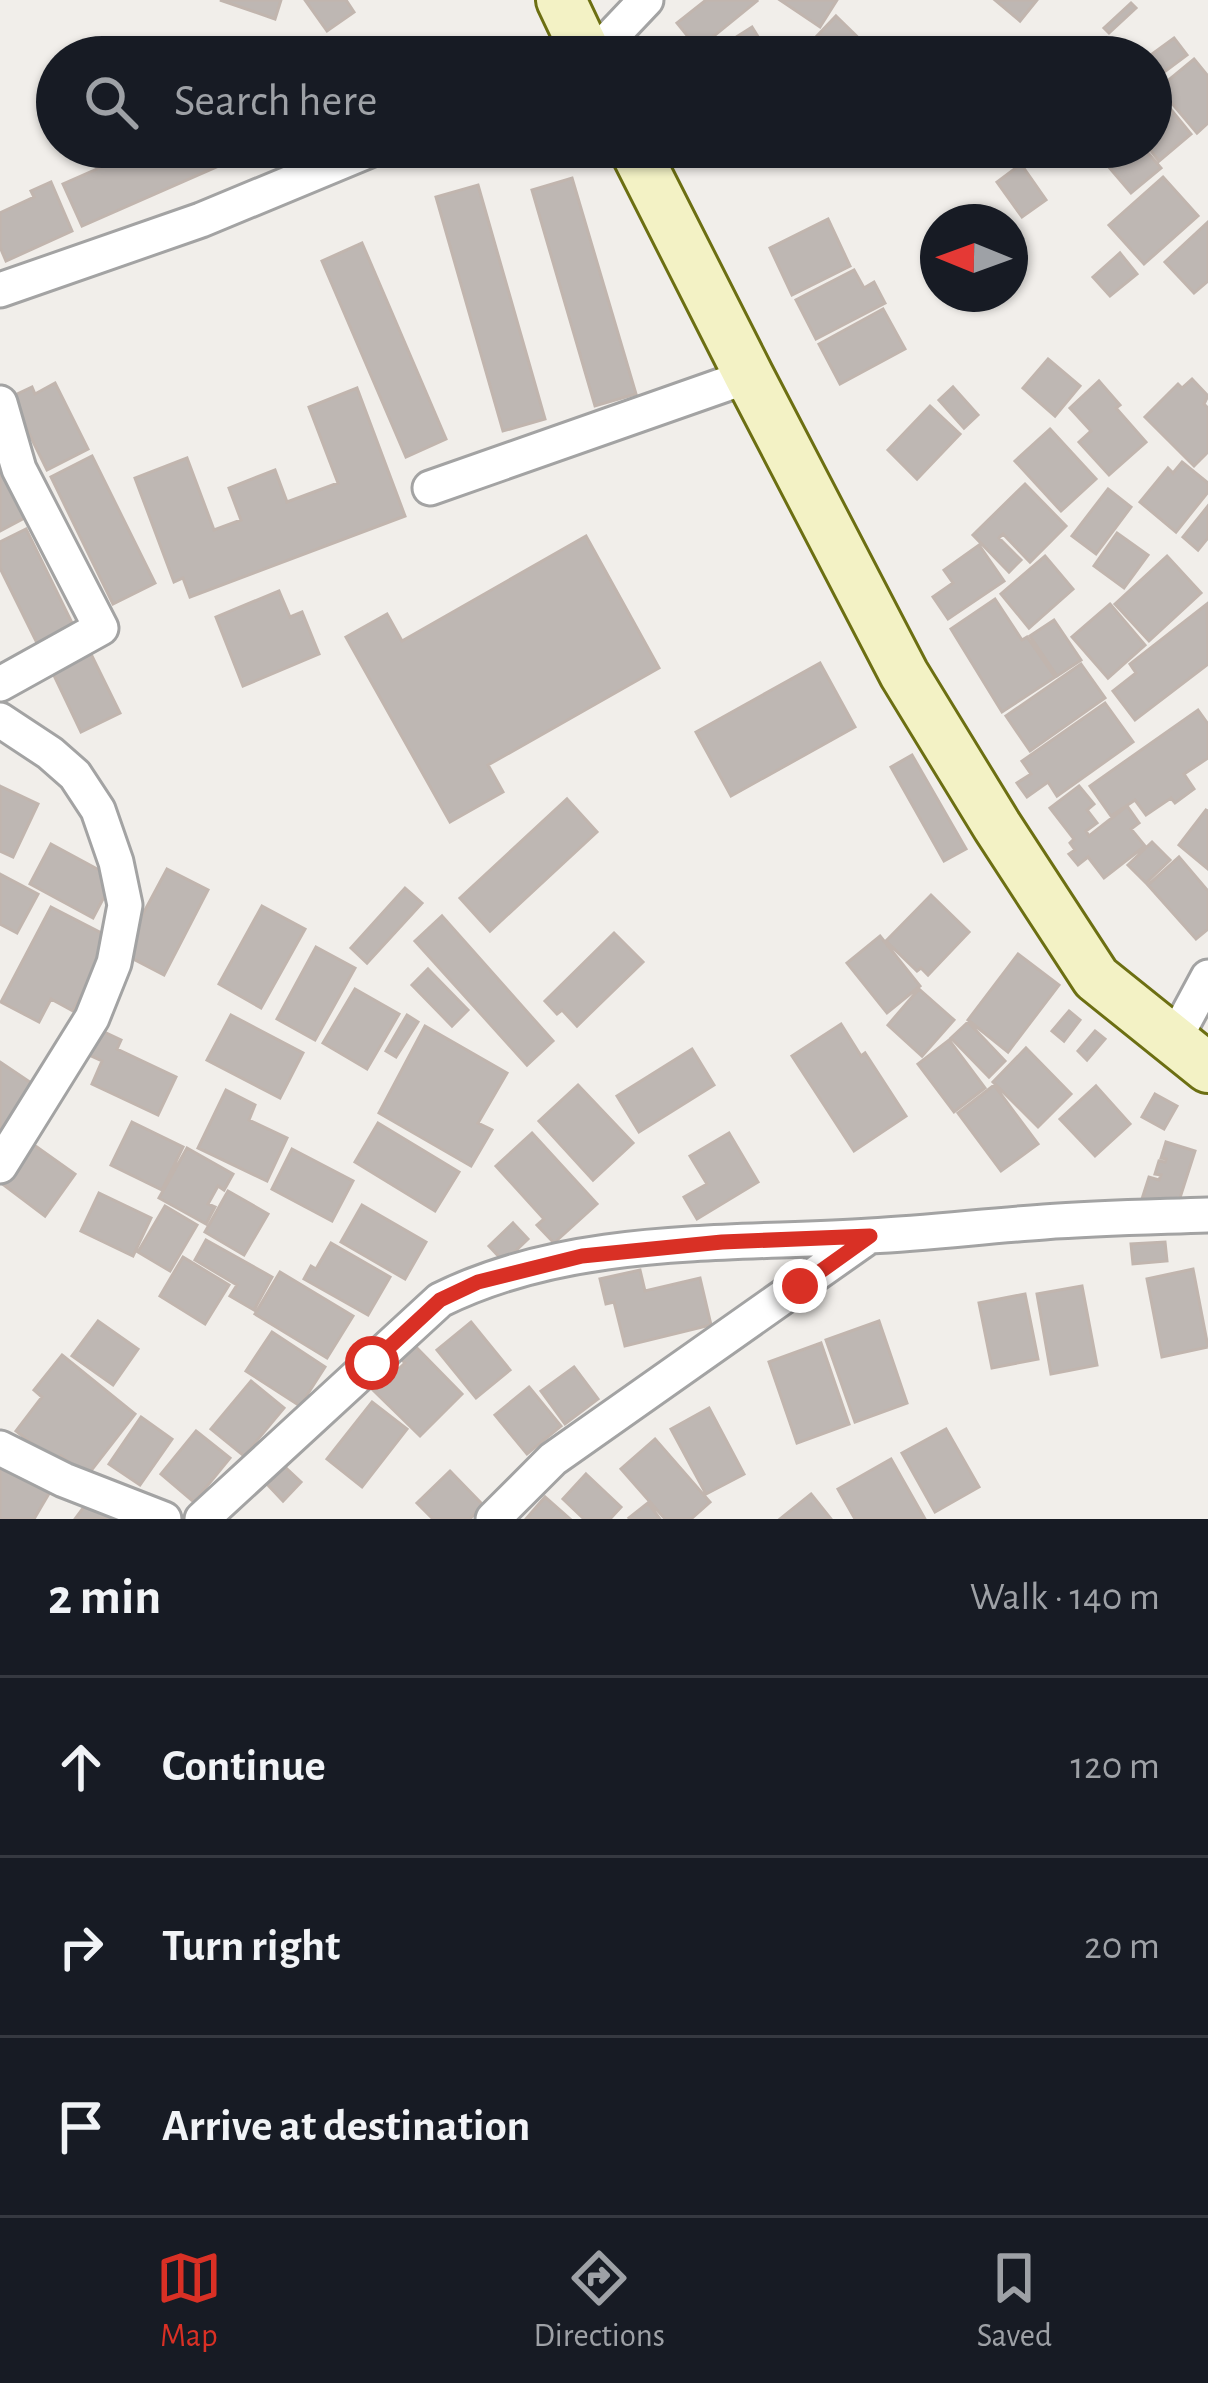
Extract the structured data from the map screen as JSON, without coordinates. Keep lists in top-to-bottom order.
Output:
{
  "north": "left",
  "page": {
    "search": "Search here",
    "heading": ["2 min", "Walk · 140 m"],
    "list": [
      ["Continue", "120 m"],
      ["Turn right", "20 m"],
      "Arrive at destination"
    ],
    "nav": ["Map", "Directions", "Saved"]
  }
}
